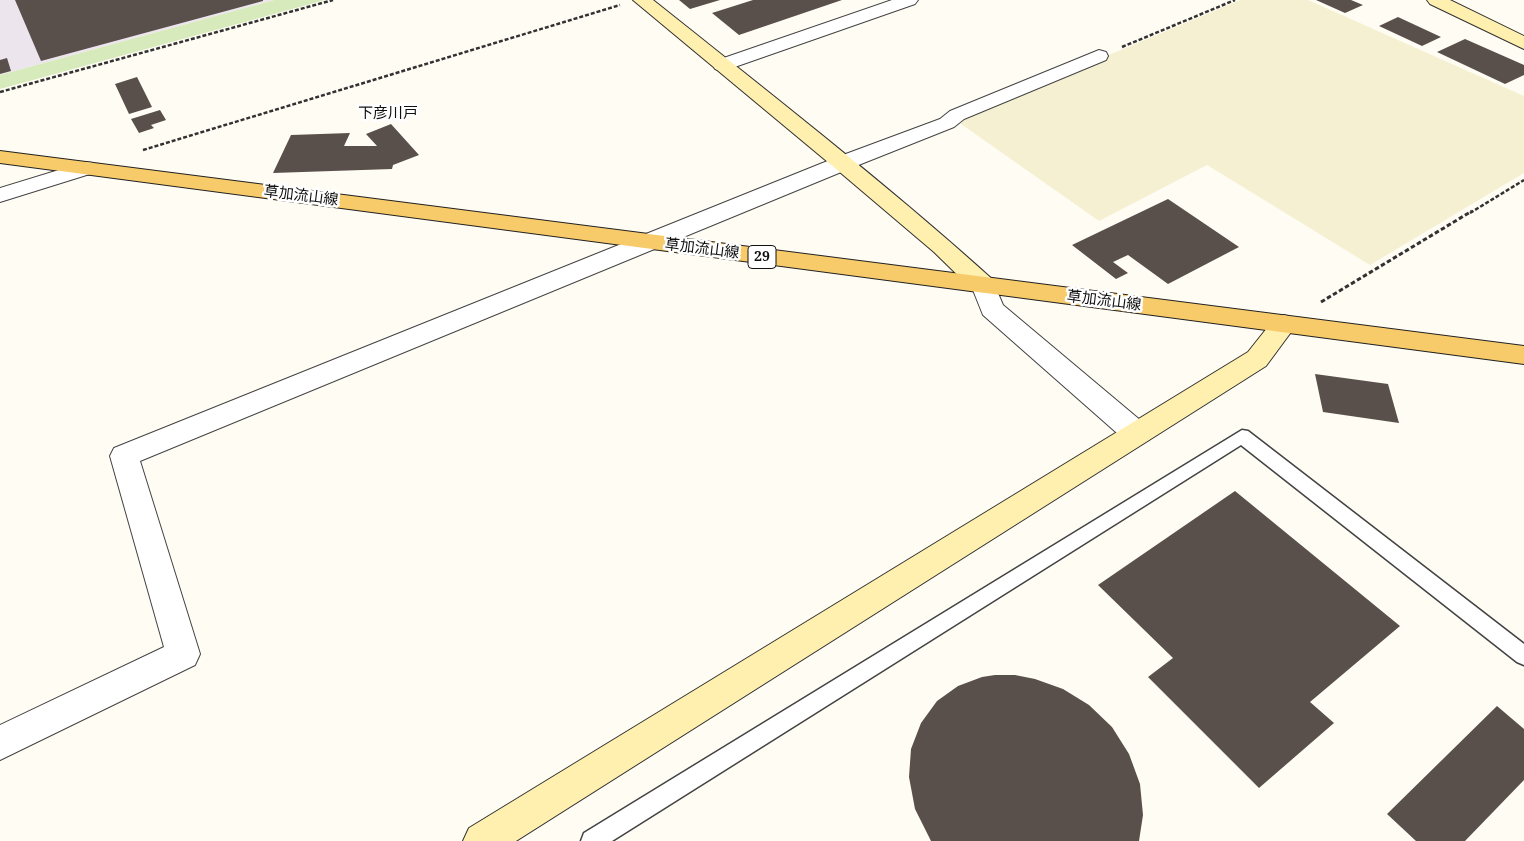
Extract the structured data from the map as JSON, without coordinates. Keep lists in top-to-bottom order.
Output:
{
  "streets": {
    "main road": ["草加流山線", "29"]
  },
  "districts": ["下彦川戸"]
}
